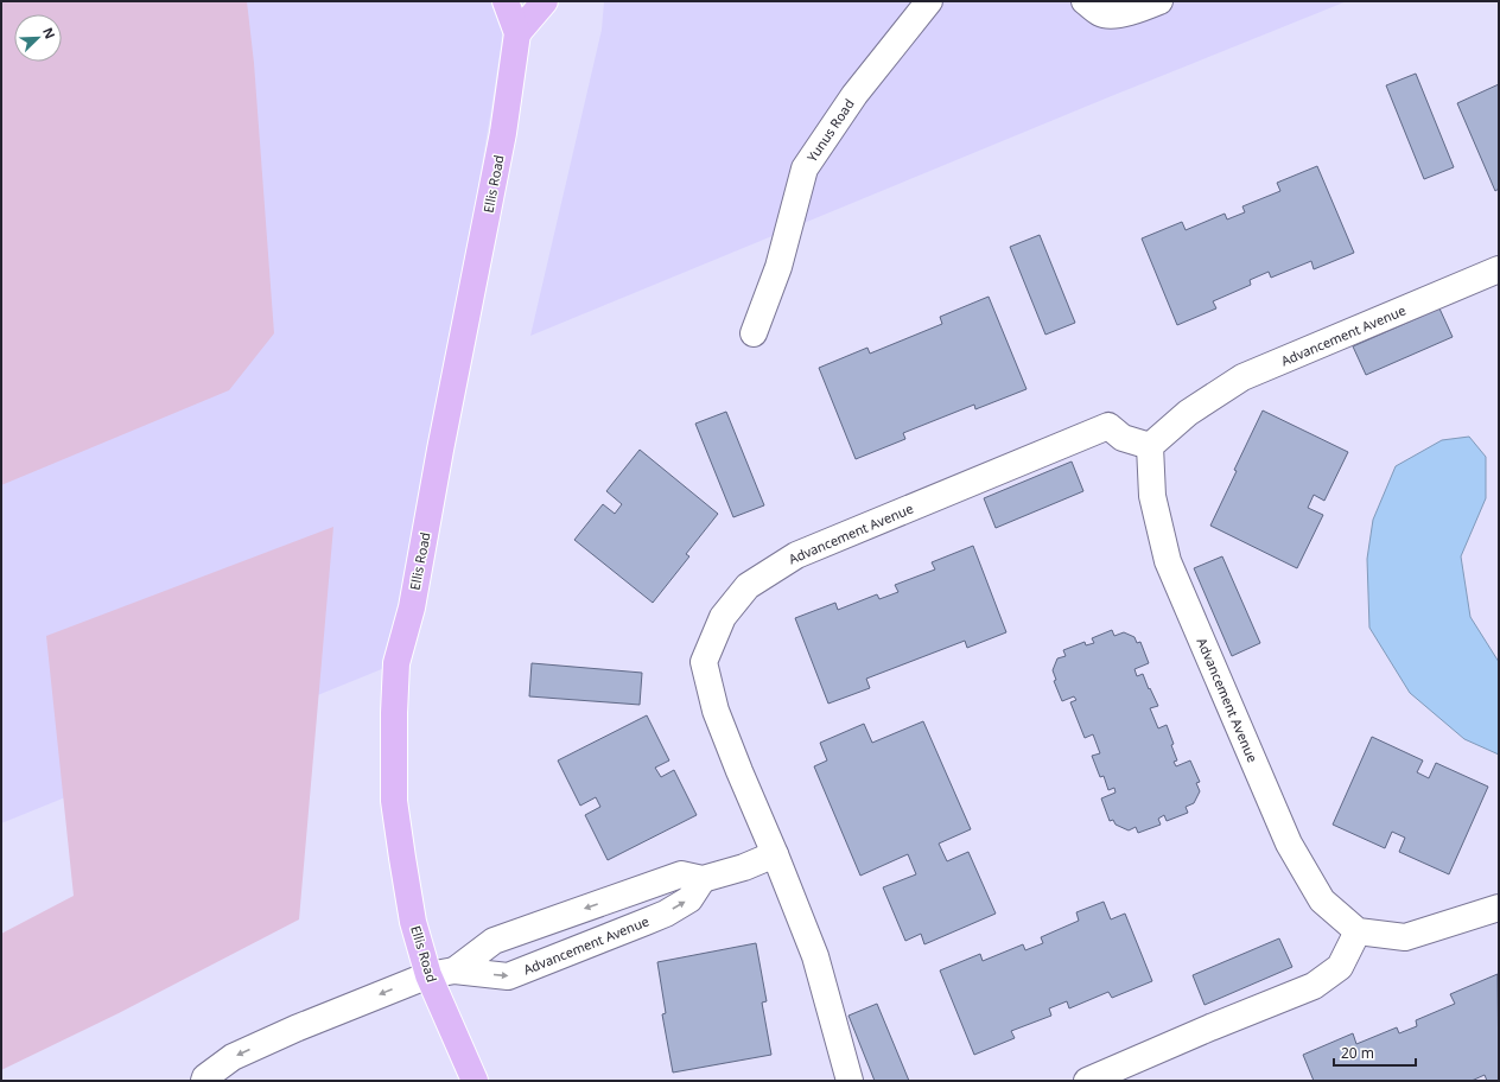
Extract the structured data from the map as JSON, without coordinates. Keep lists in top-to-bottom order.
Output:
{
  "streets": {
    "main road": ["Ellis Road"],
    "street": ["Yunus Road", "Advancement Avenue"]
  },
  "crossings": [
    ["Ellis Road", "Advancement Avenue"]
  ],
  "scale_bar": "20 m",
  "north": "top right"
}
